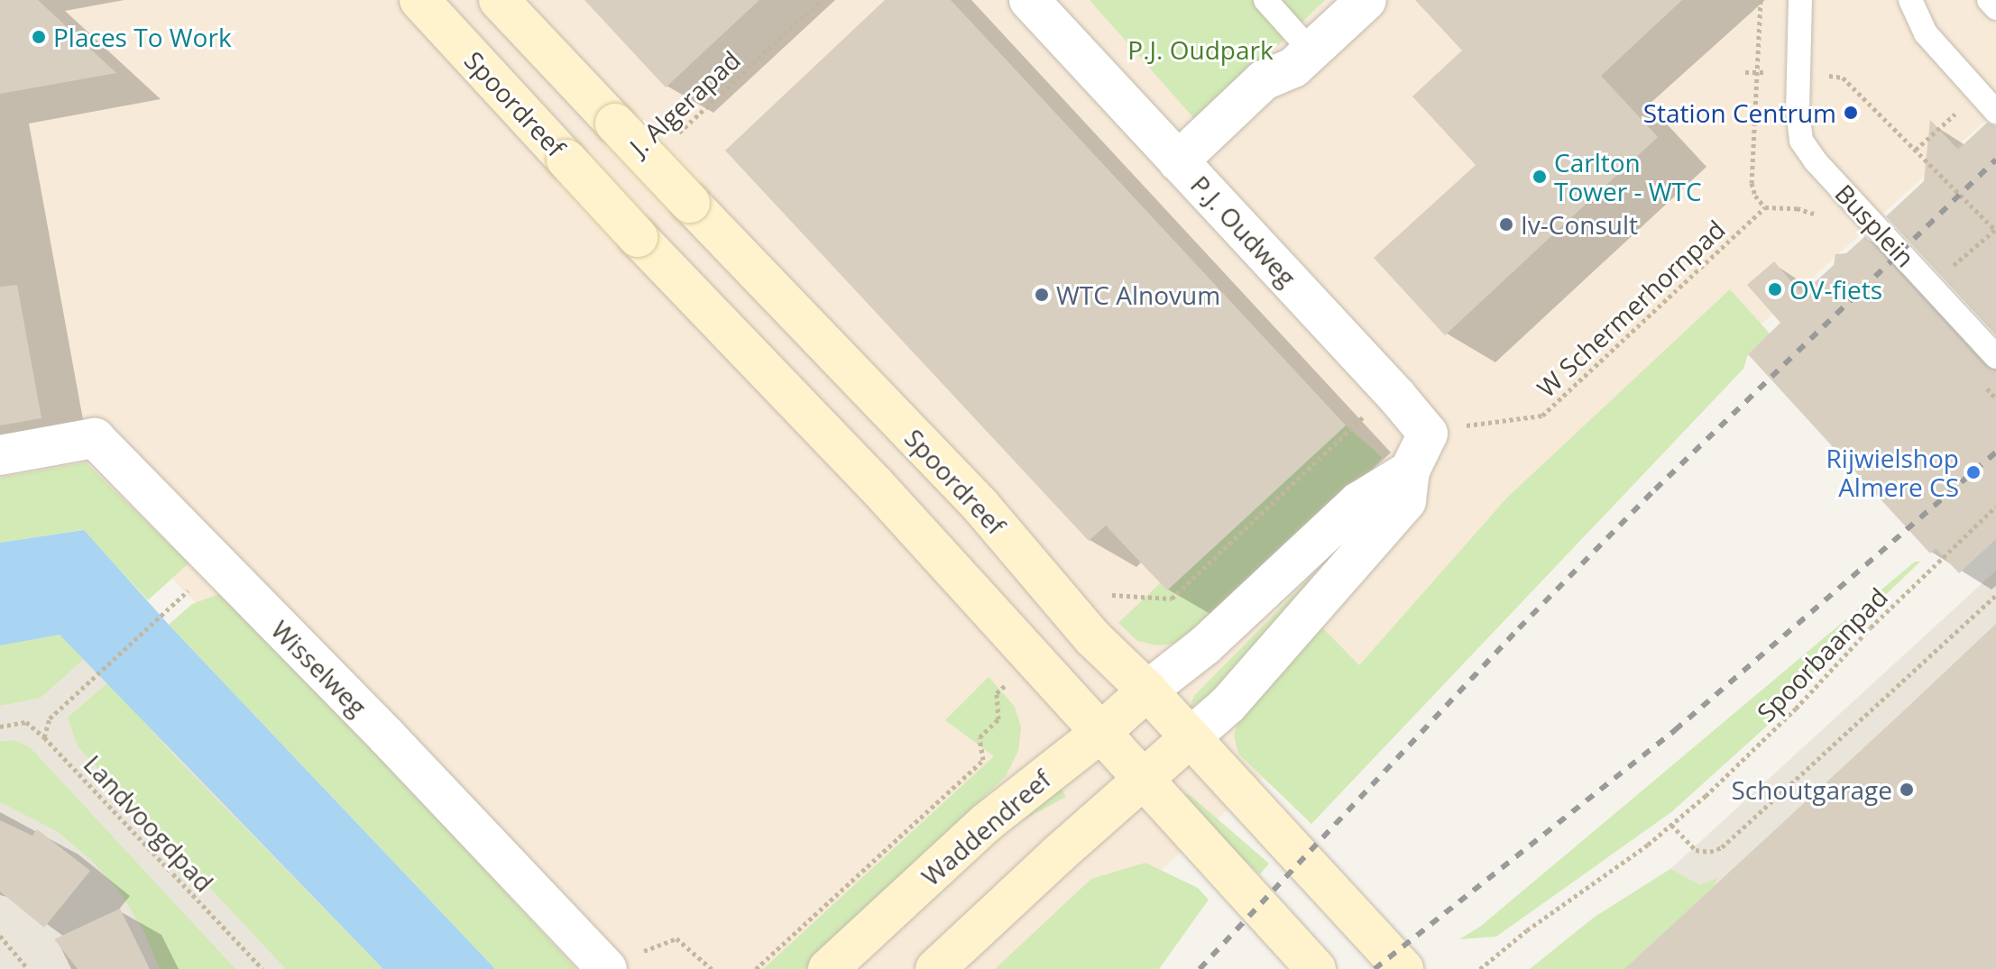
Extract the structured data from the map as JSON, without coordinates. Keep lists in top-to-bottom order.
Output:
{
  "streets": {
    "main road": ["Spoordreef", "Waddendreef"],
    "street": ["P.J. Oudweg", "Wisselweg"],
    "lane": ["Busplein"],
    "path": [
      "J. Algerapad",
      "W Schermerhornpad",
      "Spoorbaanpad",
      "Landvoogdpad"
    ]
  },
  "crossings": [
    ["Spoordreef", "Waddendreef"],
    ["P.J. Oudweg", "W Schermerhornpad"]
  ],
  "parks": ["P.J. Oudpark"],
  "places": [
    "Places To Work",
    "Station Centrum",
    "Carlton Tower - WTC",
    "Iv-Consult",
    "OV-fiets",
    "WTC Alnovum",
    "Rijwielshop Almere CS",
    "Schoutgarage"
  ]
}
